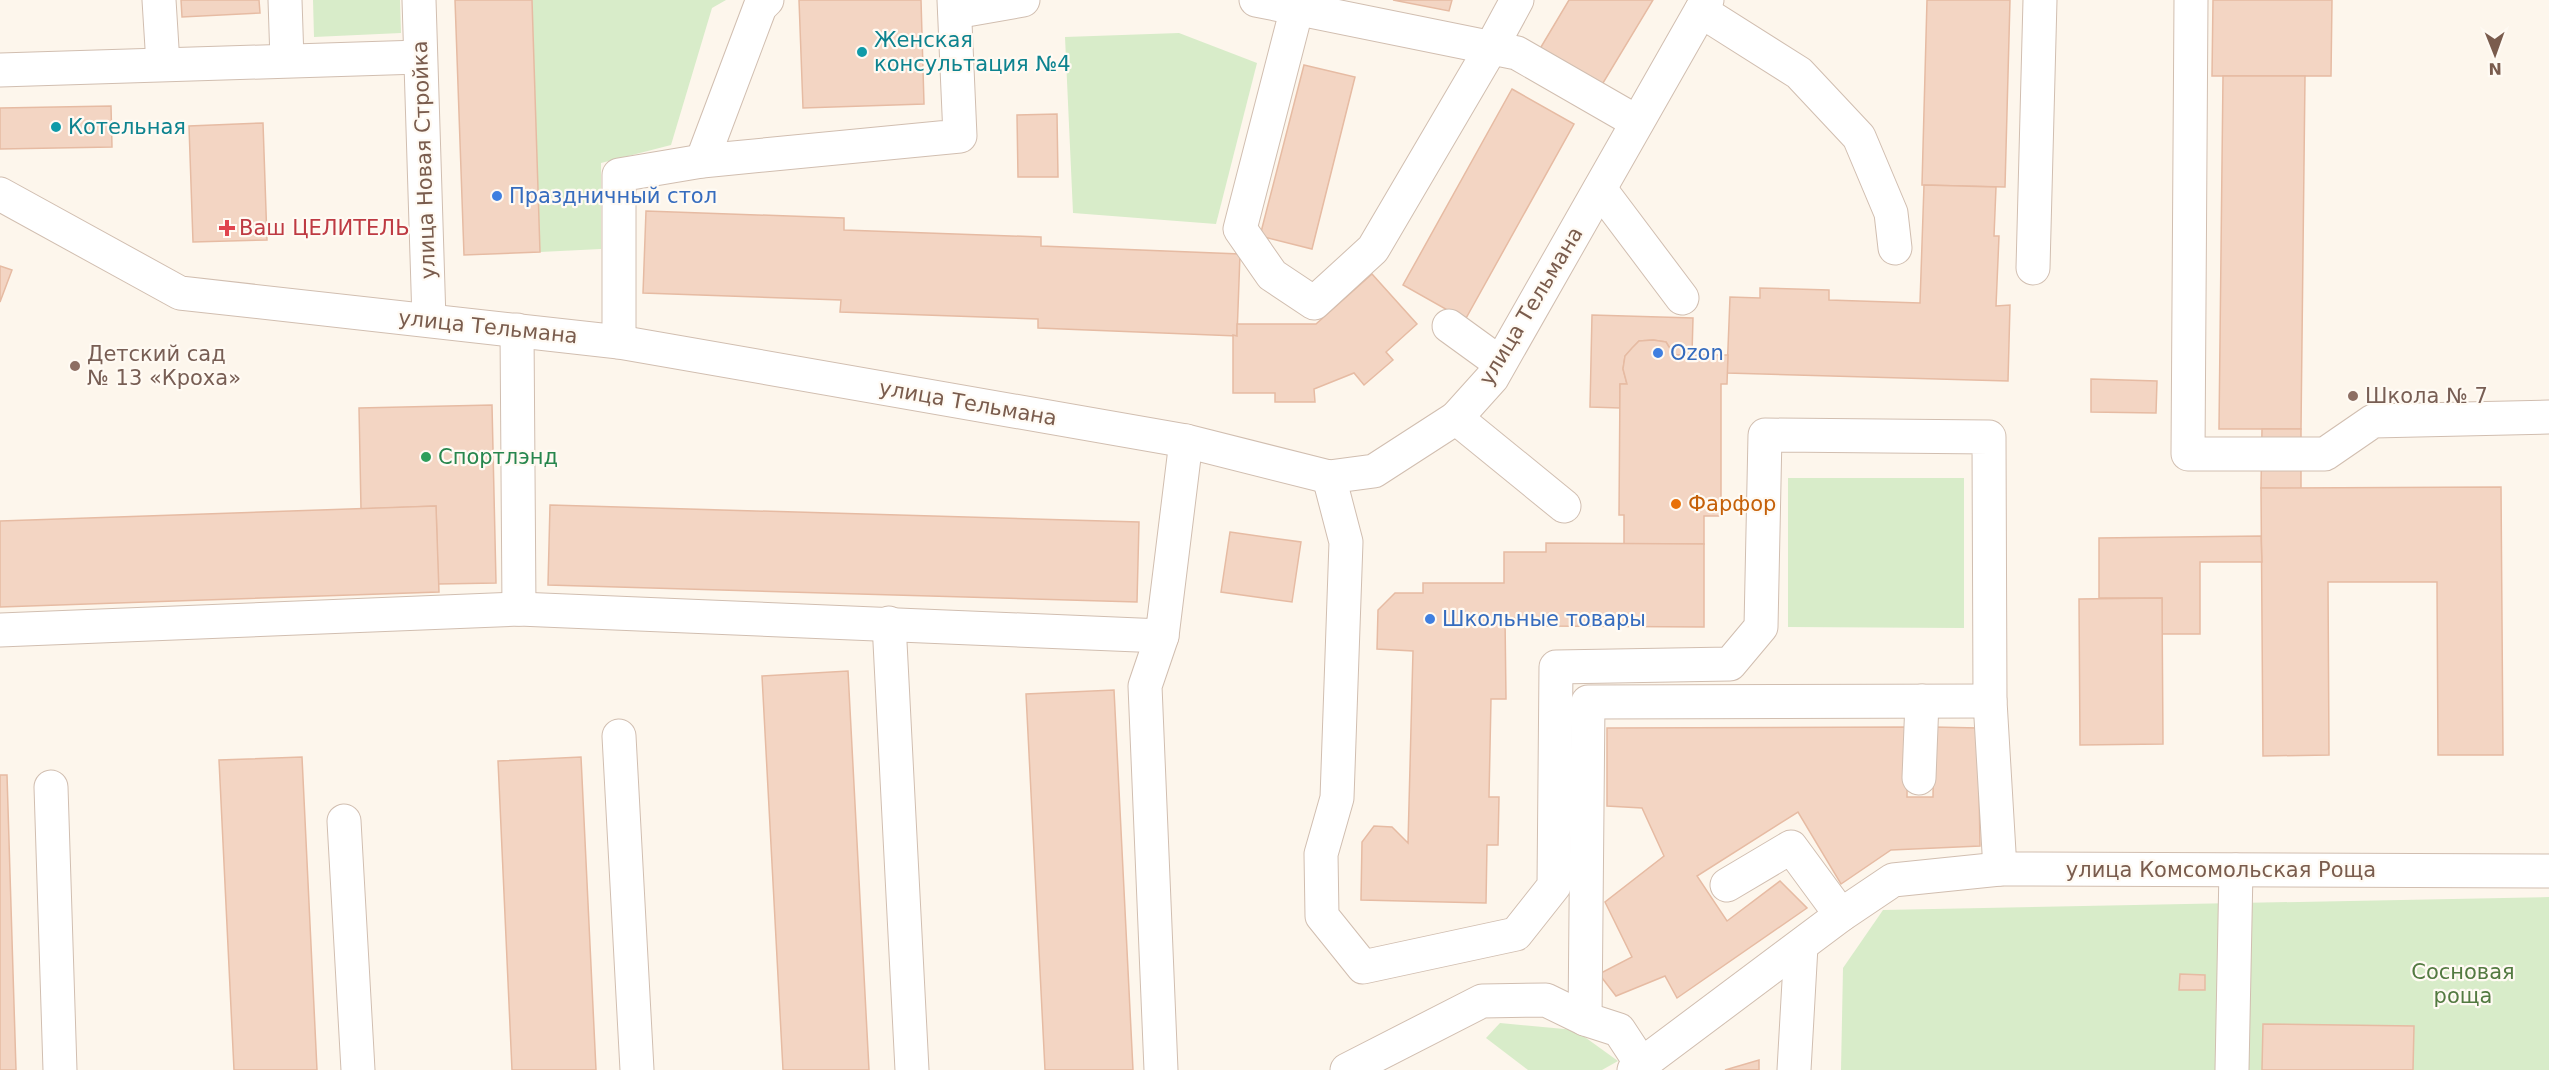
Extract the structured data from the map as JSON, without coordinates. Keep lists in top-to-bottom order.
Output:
{
  "streets": {
    "street": ["улица Новая Стройка", "улица Тельмана", "улица Комсомольская Роща"]
  },
  "crossings": [
    ["улица Новая Стройка", "улица Тельмана"]
  ],
  "parks": ["Сосновая роща"],
  "places": {
    "other": [
      "Женская консультация №4",
      "Котельная",
      "Праздничный стол",
      "Ozon",
      "Детский сад № 13 «Кроха»",
      "Школа № 7",
      "Спортлэнд",
      "Фарфор",
      "Школьные товары"
    ],
    "health": ["Ваш ЦЕЛИТЕЛЬ"]
  },
  "north": "bottom"
}
